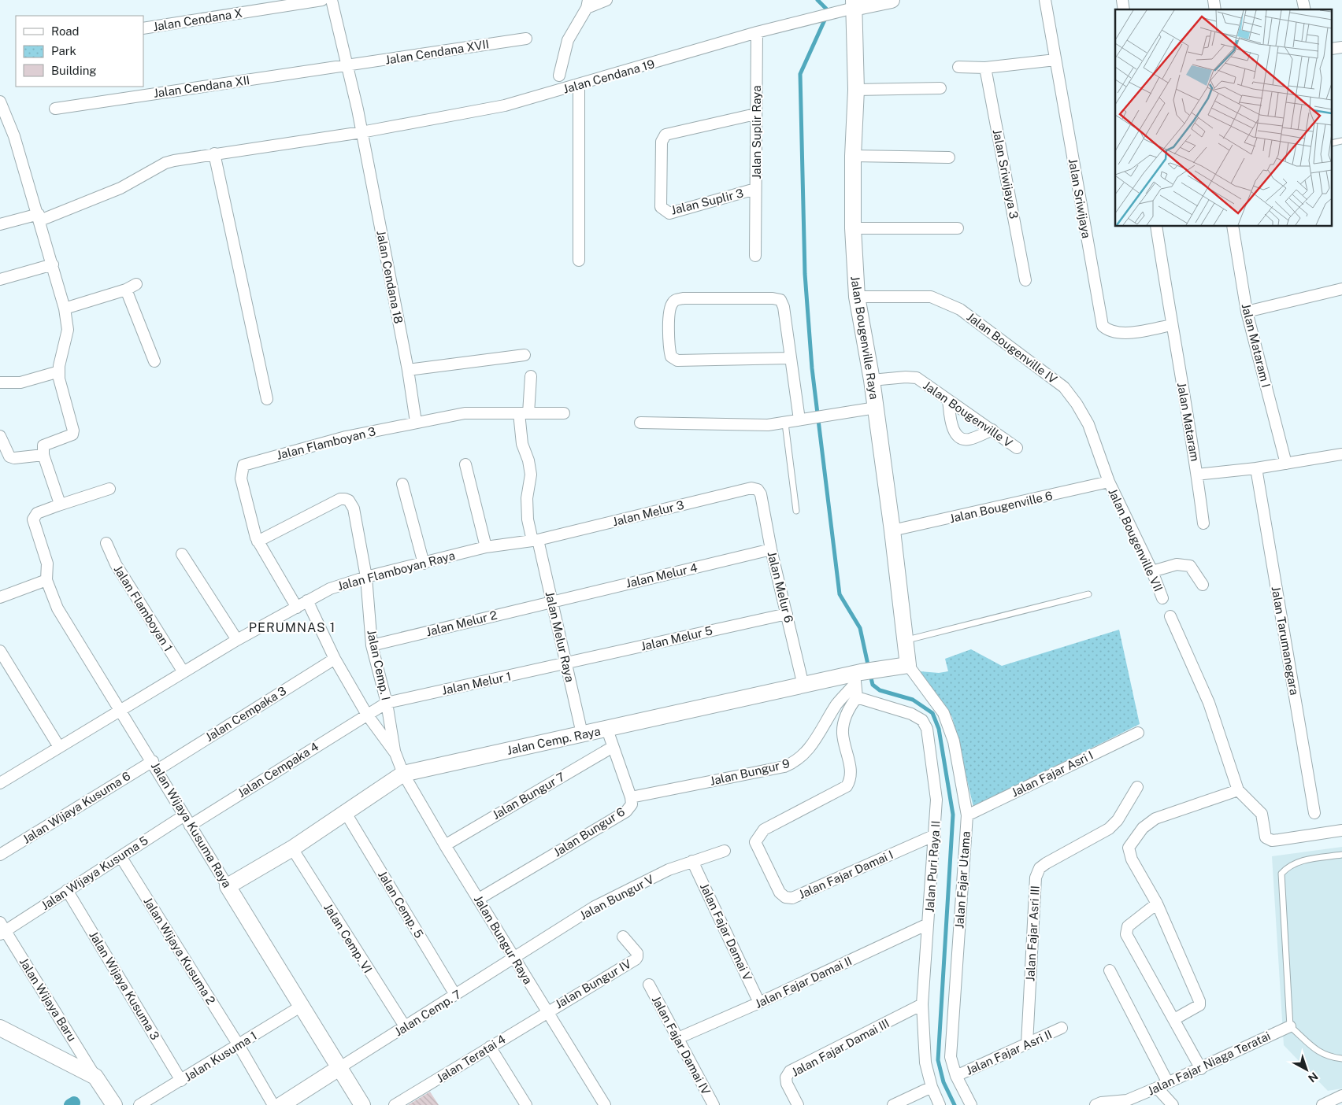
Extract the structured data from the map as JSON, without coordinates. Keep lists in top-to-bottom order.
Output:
{
  "streets": {
    "street": [
      "Jalan Cendana X",
      "Jalan Cendana XVII",
      "Jalan Cendana 19",
      "Jalan Cendana XII",
      "Jalan Suplir Raya",
      "Jalan Sriwijaya 3",
      "Jalan Sriwijaya",
      "Jalan Suplir 3",
      "Jalan Cendana 18",
      "Jalan Bougenville Raya",
      "Jalan Mataram I",
      "Jalan Bougenville IV",
      "Jalan Bougenville V",
      "Jalan Mataram",
      "Jalan Flamboyan 3",
      "Jalan Bougenville 6",
      "Jalan Melur 3",
      "Jalan Bougenville VII",
      "Jalan Flamboyan Raya",
      "Jalan Melur 4",
      "Jalan Melur 6",
      "Jalan Flamboyan 1",
      "Jalan Melur 2",
      "Jalan Melur Raya",
      "Jalan Melur 5",
      "Jalan Tarumanegara",
      "Jalan Cemp. I",
      "Jalan Melur 1",
      "Jalan Cempaka 3",
      "Jalan Cemp. Raya",
      "Jalan Cempaka 4",
      "Jalan Bungur 9",
      "Jalan Fajar Asri I",
      "Jalan Bungur 7",
      "Jalan Wijaya Kusuma 6",
      "Jalan Wijaya Kusuma Raya",
      "Jalan Bungur 6",
      "Jalan Puri Raya II",
      "Jalan Wijaya Kusuma 5",
      "Jalan Fajar Damai I",
      "Jalan Fajar Utama",
      "Jalan Bungur V",
      "Jalan Cemp. 5",
      "Jalan Fajar Damai V",
      "Jalan Fajar Asri III",
      "Jalan Cemp. VI",
      "Jalan Bungur Raya",
      "Jalan Wijaya Kusuma 2",
      "Jalan Fajar Damai II",
      "Jalan Bungur IV",
      "Jalan Wijaya Kusuma 3",
      "Jalan Wijaya Baru",
      "Jalan Cemp. 7",
      "Jalan Fajar Damai IV",
      "Jalan Fajar Damai III",
      "Jalan Fajar Asri II",
      "Jalan Kusuma 1",
      "Jalan Teratai 4",
      "Jalan Fajar Niaga Teratai"
    ]
  },
  "crossings": [
    ["Jalan Cendana XVII", "Jalan Cendana XII"],
    ["Jalan Cendana XVII", "Jalan Cendana 18"],
    ["Jalan Cendana 19", "Jalan Suplir Raya"],
    ["Jalan Cendana 19", "Jalan Cendana 18"],
    ["Jalan Cendana 19", "Jalan Bougenville Raya"],
    ["Jalan Cendana XII", "Jalan Cendana 18"],
    ["Jalan Suplir Raya", "Jalan Suplir 3"],
    ["Jalan Sriwijaya", "Jalan Mataram"],
    ["Jalan Cendana 18", "Jalan Flamboyan 3"],
    ["Jalan Bougenville Raya", "Jalan Bougenville IV"],
    ["Jalan Bougenville Raya", "Jalan Bougenville V"],
    ["Jalan Bougenville Raya", "Jalan Bougenville 6"],
    ["Jalan Bougenville Raya", "Jalan Cemp. Raya"],
    ["Jalan Bougenville Raya", "Jalan Fajar Utama"],
    ["Jalan Mataram I", "Jalan Mataram"],
    ["Jalan Bougenville IV", "Jalan Bougenville 6"],
    ["Jalan Bougenville IV", "Jalan Bougenville VII"],
    ["Jalan Mataram", "Jalan Tarumanegara"],
    ["Jalan Flamboyan 3", "Jalan Flamboyan Raya"],
    ["Jalan Flamboyan 3", "Jalan Melur Raya"],
    ["Jalan Flamboyan 3", "Jalan Cemp. I"],
    ["Jalan Bougenville 6", "Jalan Bougenville VII"],
    ["Jalan Melur 3", "Jalan Flamboyan Raya"],
    ["Jalan Melur 3", "Jalan Melur 6"],
    ["Jalan Melur 3", "Jalan Melur Raya"],
    ["Jalan Flamboyan Raya", "Jalan Flamboyan 1"],
    ["Jalan Flamboyan Raya", "Jalan Melur Raya"],
    ["Jalan Flamboyan Raya", "Jalan Cemp. I"],
    ["Jalan Flamboyan Raya", "Jalan Wijaya Kusuma Raya"],
    ["Jalan Melur 4", "Jalan Melur 6"],
    ["Jalan Melur 4", "Jalan Melur 2"],
    ["Jalan Melur 4", "Jalan Melur Raya"],
    ["Jalan Melur 6", "Jalan Melur 5"],
    ["Jalan Melur 6", "Jalan Cemp. Raya"],
    ["Jalan Melur 2", "Jalan Melur Raya"],
    ["Jalan Melur 2", "Jalan Cemp. I"],
    ["Jalan Melur Raya", "Jalan Melur 5"],
    ["Jalan Melur Raya", "Jalan Melur 1"],
    ["Jalan Melur Raya", "Jalan Cemp. Raya"],
    ["Jalan Melur 5", "Jalan Melur 1"],
    ["Jalan Cemp. I", "Jalan Melur 1"],
    ["Jalan Cemp. I", "Jalan Cempaka 3"],
    ["Jalan Cemp. I", "Jalan Cemp. Raya"],
    ["Jalan Cemp. I", "Jalan Cempaka 4"],
    ["Jalan Cemp. I", "Jalan Bungur Raya"],
    ["Jalan Melur 1", "Jalan Cempaka 4"],
    ["Jalan Cempaka 3", "Jalan Wijaya Kusuma 6"],
    ["Jalan Cempaka 3", "Jalan Wijaya Kusuma Raya"],
    ["Jalan Cemp. Raya", "Jalan Bungur 9"],
    ["Jalan Cemp. Raya", "Jalan Wijaya Kusuma Raya"],
    ["Jalan Cemp. Raya", "Jalan Bungur 6"],
    ["Jalan Cemp. Raya", "Jalan Fajar Utama"],
    ["Jalan Cemp. Raya", "Jalan Cemp. 5"],
    ["Jalan Cemp. Raya", "Jalan Cemp. VI"],
    ["Jalan Cemp. Raya", "Jalan Bungur Raya"],
    ["Jalan Cempaka 4", "Jalan Wijaya Kusuma Raya"],
    ["Jalan Bungur 9", "Jalan Bungur 6"],
    ["Jalan Fajar Asri I", "Jalan Fajar Utama"],
    ["Jalan Bungur 7", "Jalan Bungur 6"],
    ["Jalan Bungur 7", "Jalan Bungur Raya"],
    ["Jalan Wijaya Kusuma 6", "Jalan Wijaya Kusuma Raya"],
    ["Jalan Wijaya Kusuma Raya", "Jalan Wijaya Kusuma 5"],
    ["Jalan Wijaya Kusuma Raya", "Jalan Cemp. 7"],
    ["Jalan Wijaya Kusuma Raya", "Jalan Kusuma 1"],
    ["Jalan Bungur 6", "Jalan Bungur Raya"],
    ["Jalan Puri Raya II", "Jalan Fajar Damai I"],
    ["Jalan Puri Raya II", "Jalan Fajar Damai II"],
    ["Jalan Puri Raya II", "Jalan Fajar Damai III"],
    ["Jalan Wijaya Kusuma 5", "Jalan Wijaya Kusuma 2"],
    ["Jalan Wijaya Kusuma 5", "Jalan Wijaya Kusuma 3"],
    ["Jalan Wijaya Kusuma 5", "Jalan Wijaya Baru"],
    ["Jalan Fajar Utama", "Jalan Fajar Asri II"],
    ["Jalan Bungur V", "Jalan Fajar Damai V"],
    ["Jalan Bungur V", "Jalan Bungur Raya"],
    ["Jalan Bungur V", "Jalan Cemp. 7"],
    ["Jalan Cemp. 5", "Jalan Cemp. 7"],
    ["Jalan Fajar Damai V", "Jalan Fajar Damai II"],
    ["Jalan Fajar Asri III", "Jalan Fajar Asri II"],
    ["Jalan Cemp. VI", "Jalan Cemp. 7"],
    ["Jalan Bungur Raya", "Jalan Bungur IV"],
    ["Jalan Bungur Raya", "Jalan Cemp. 7"],
    ["Jalan Bungur Raya", "Jalan Teratai 4"],
    ["Jalan Wijaya Kusuma 2", "Jalan Kusuma 1"],
    ["Jalan Fajar Damai II", "Jalan Fajar Damai IV"],
    ["Jalan Bungur IV", "Jalan Teratai 4"],
    ["Jalan Wijaya Kusuma 3", "Jalan Kusuma 1"]
  ],
  "districts": ["PERUMNAS 1"],
  "legend": ["Road", "Park", "Building"],
  "north": "bottom right"
}
